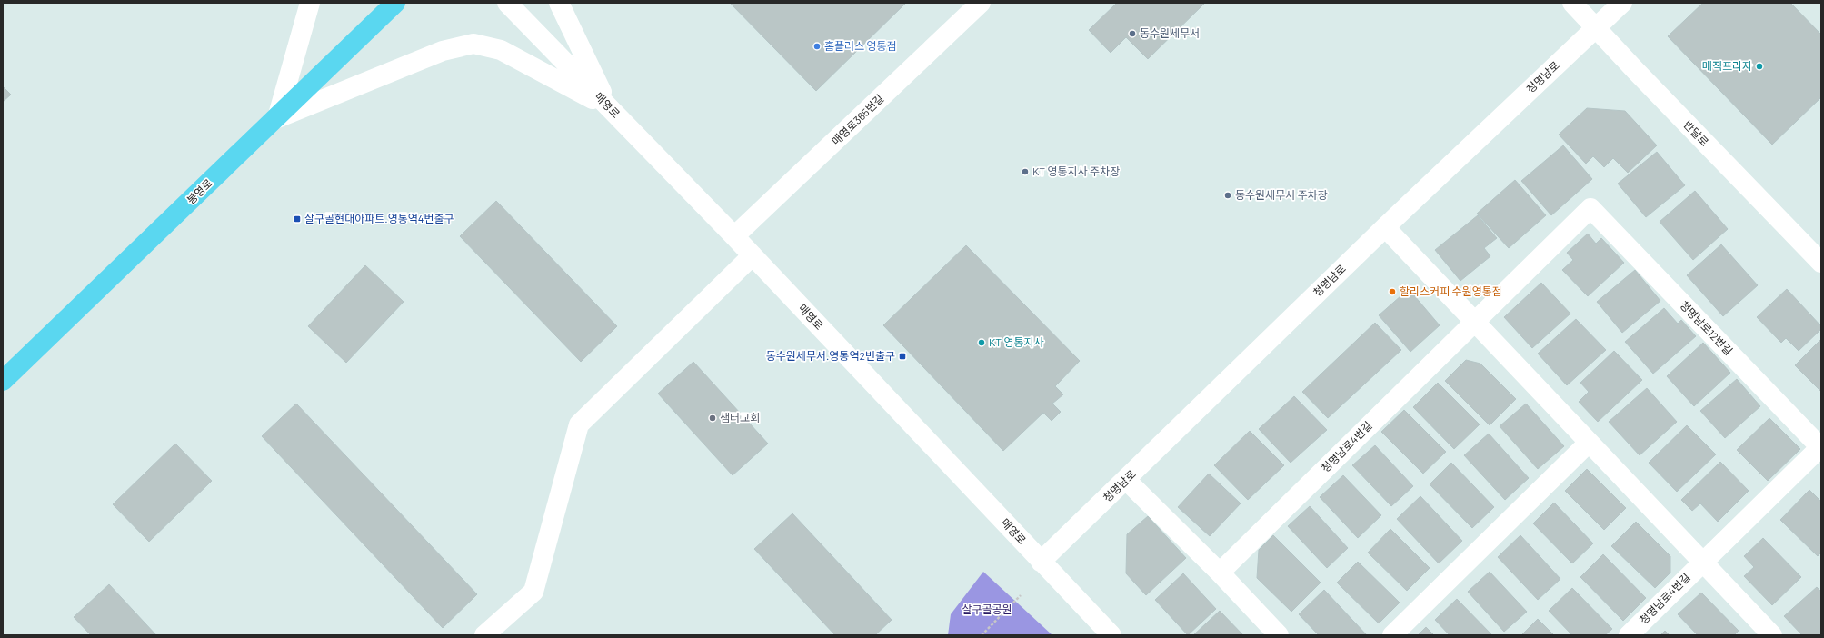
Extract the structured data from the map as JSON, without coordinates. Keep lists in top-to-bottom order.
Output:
{
  "streets": {
    "main road": ["봉영로"],
    "street": [
      "청명남로",
      "매영로",
      "매영로365번길",
      "반달로",
      "청명남로12번길",
      "청명남로4번길"
    ]
  },
  "crossings": [
    ["청명남로", "매영로"],
    ["청명남로", "반달로"],
    ["매영로", "매영로365번길"],
    ["청명남로12번길", "청명남로4번길"]
  ],
  "parks": ["살구골공원"],
  "places": {
    "other": [
      "동수원세무서",
      "홈플러스 영통점",
      "매직프라자",
      "KT 영통지사 주차장",
      "동수원세무서 주차장",
      "할리스커피 수원영통점",
      "KT 영통지사",
      "샘터교회"
    ],
    "transit": ["살구골현대아파트.영통역4번출구", "동수원세무서.영통역2번출구"]
  }
}
